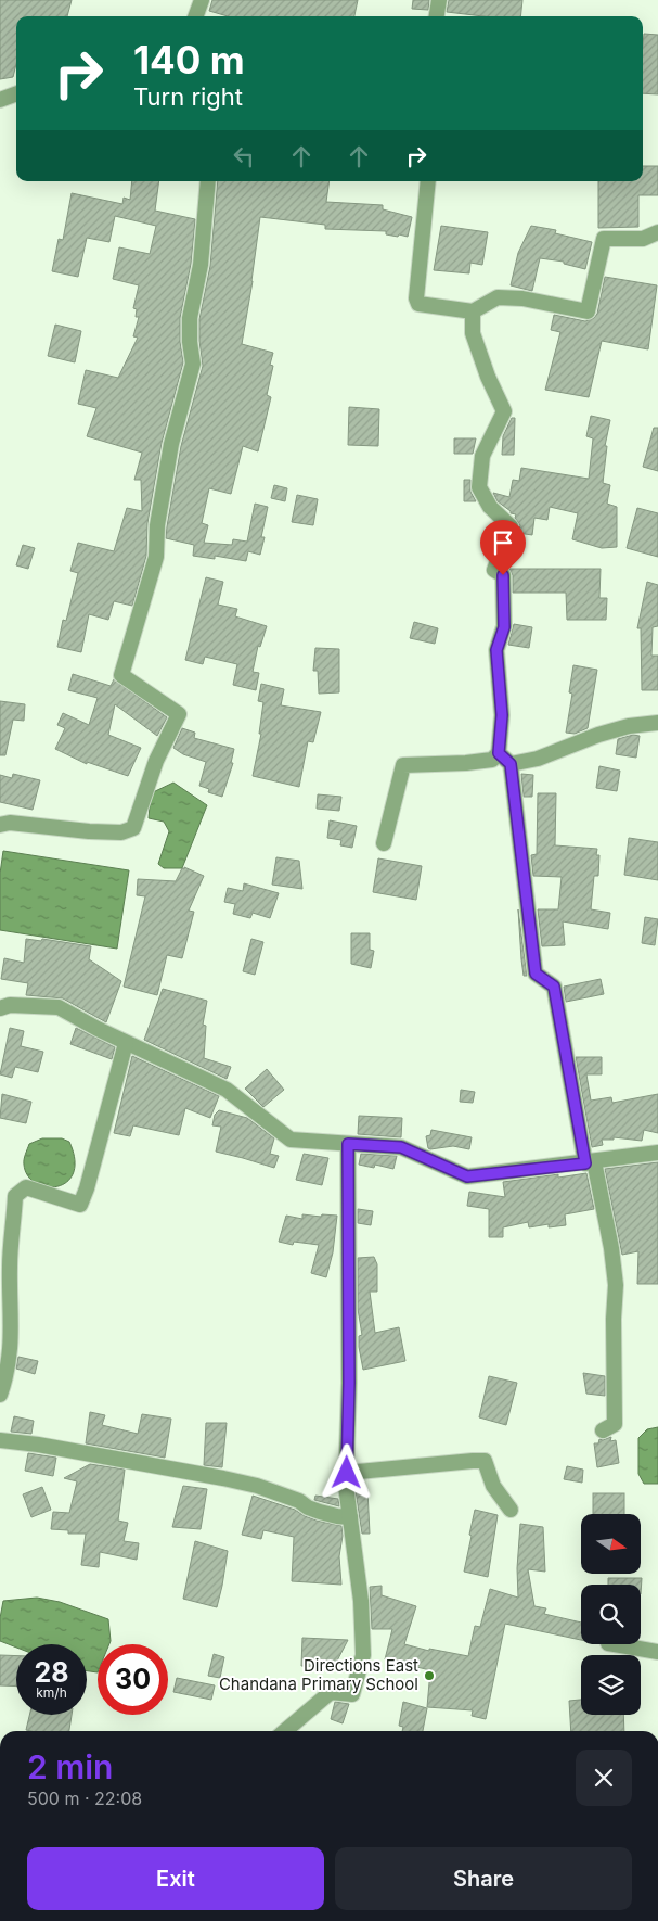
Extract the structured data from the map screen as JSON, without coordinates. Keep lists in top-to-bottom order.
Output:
{
  "places": ["Directions East Chandana Primary School"],
  "north": "right",
  "page": {
    "turn": ["140 m", "Turn right"],
    "speed": "28 km/h",
    "limit": "30",
    "heading": ["2 min", "500 m · 22:08"],
    "buttons": ["Exit", "Share"]
  }
}
